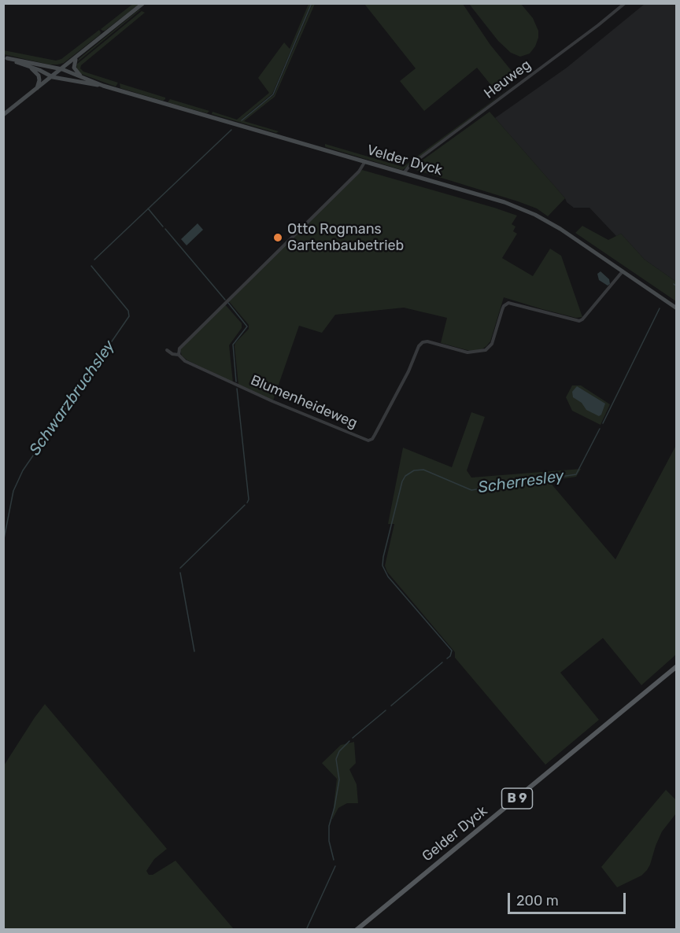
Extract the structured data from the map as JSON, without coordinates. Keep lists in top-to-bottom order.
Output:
{
  "streets": {
    "main road": ["Velder Dyck", "B 9", "Gelder Dyck"],
    "street": ["Heuweg", "Blumenheideweg"]
  },
  "crossings": [
    ["Heuweg", "Velder Dyck"],
    ["Velder Dyck", "Blumenheideweg"]
  ],
  "water": ["Schwarzbruchsley", "Scherresley"],
  "places": ["Otto Rogmans Gartenbaubetrieb"],
  "scale_bar": "200 m"
}
